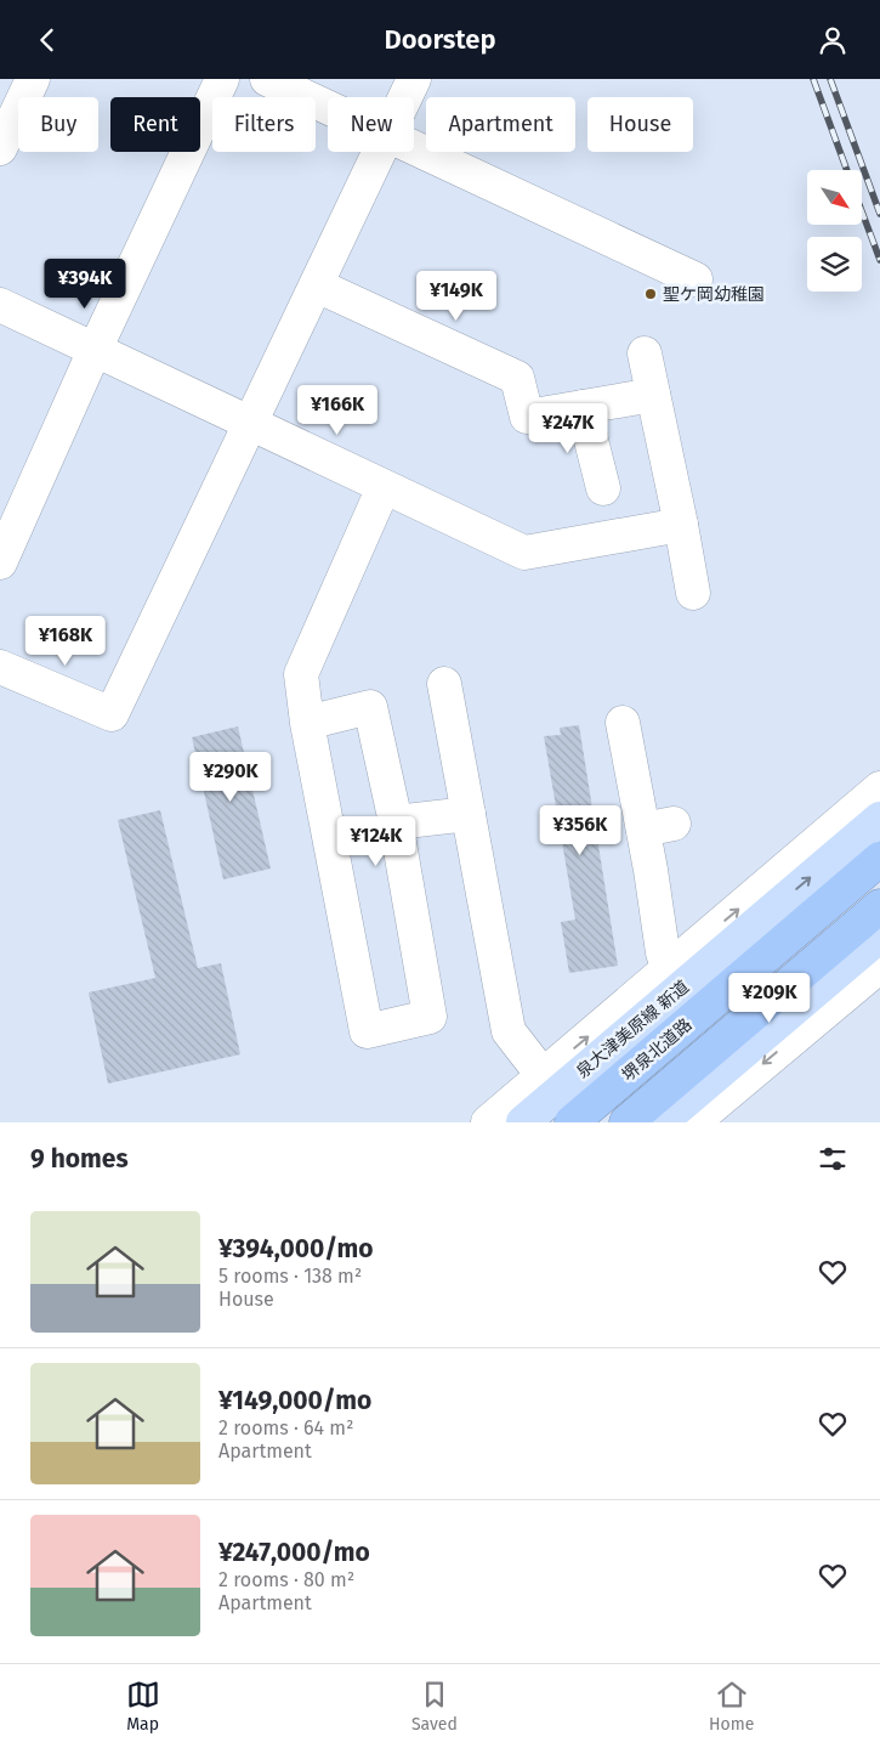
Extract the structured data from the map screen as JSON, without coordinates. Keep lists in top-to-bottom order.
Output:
{
  "streets": {
    "highway": ["堺泉北道路"],
    "main road": ["泉大津美原線 新道"]
  },
  "places": ["聖ケ岡幼稚園"],
  "north": "bottom right",
  "page": {
    "header": "Doorstep",
    "chip": [
      "Buy",
      "Rent",
      "Filters",
      "New",
      "Apartment",
      "House"
    ],
    "price": [
      "¥394K",
      "¥149K",
      "¥166K",
      "¥247K",
      "¥168K",
      "¥290K",
      "¥356K",
      "¥124K",
      "¥209K"
    ],
    "heading": "9 homes",
    "list": [
      {
        "name": "¥394,000/mo",
        "note": "5 rooms · 138 m² · House"
      },
      {
        "name": "¥149,000/mo",
        "note": "2 rooms · 64 m² · Apartment"
      },
      {
        "name": "¥247,000/mo",
        "note": "2 rooms · 80 m² · Apartment"
      }
    ],
    "tabs": ["Map", "Saved", "Home"]
  }
}
